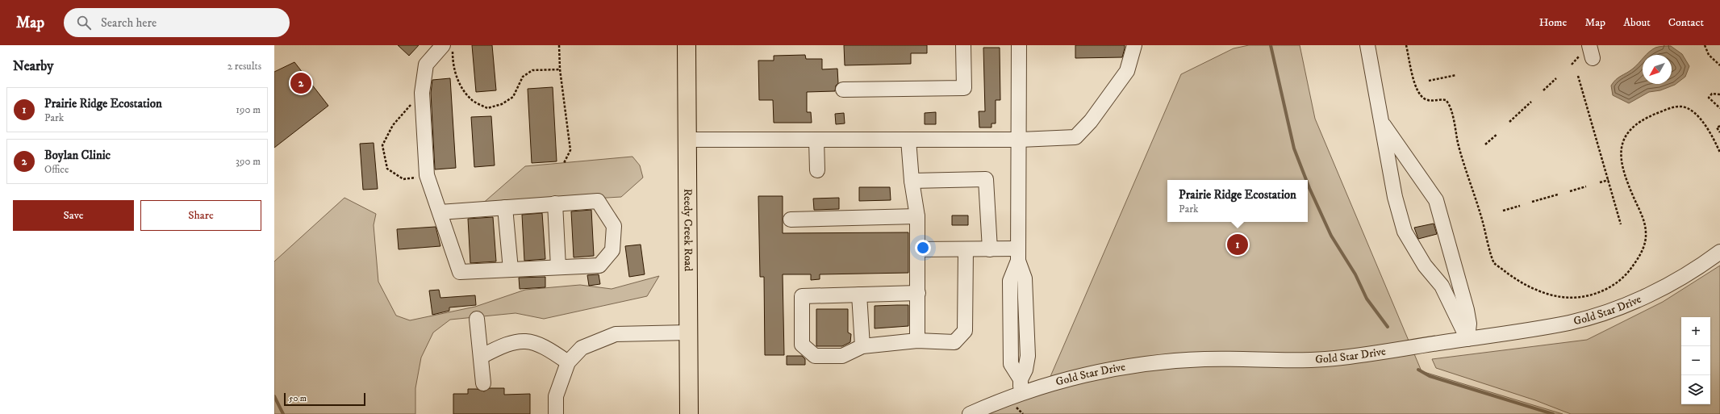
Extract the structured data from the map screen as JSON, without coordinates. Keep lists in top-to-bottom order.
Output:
{
  "streets": {
    "main road": ["Reedy Creek Road"],
    "street": ["Gold Star Drive"]
  },
  "scale_bar": "50 m",
  "north": "bottom left",
  "page": {
    "header": "Map",
    "search": "Search here",
    "nav": [
      "Home",
      "Map",
      "About",
      "Contact"
    ],
    "heading": ["Nearby", "2 results"],
    "pins": ["2", "1"],
    "list": [
      {
        "mark": "1",
        "name": "Prairie Ridge Ecostation",
        "note": "Park",
        "value": "190 m"
      },
      {
        "mark": "2",
        "name": "Boylan Clinic",
        "note": "Office",
        "value": "390 m"
      }
    ],
    "popup": ["Prairie Ridge Ecostation", "Park"],
    "buttons": ["Save", "Share"],
    "map_buttons": ["+", "−"],
    "scale": "50 m"
  }
}
